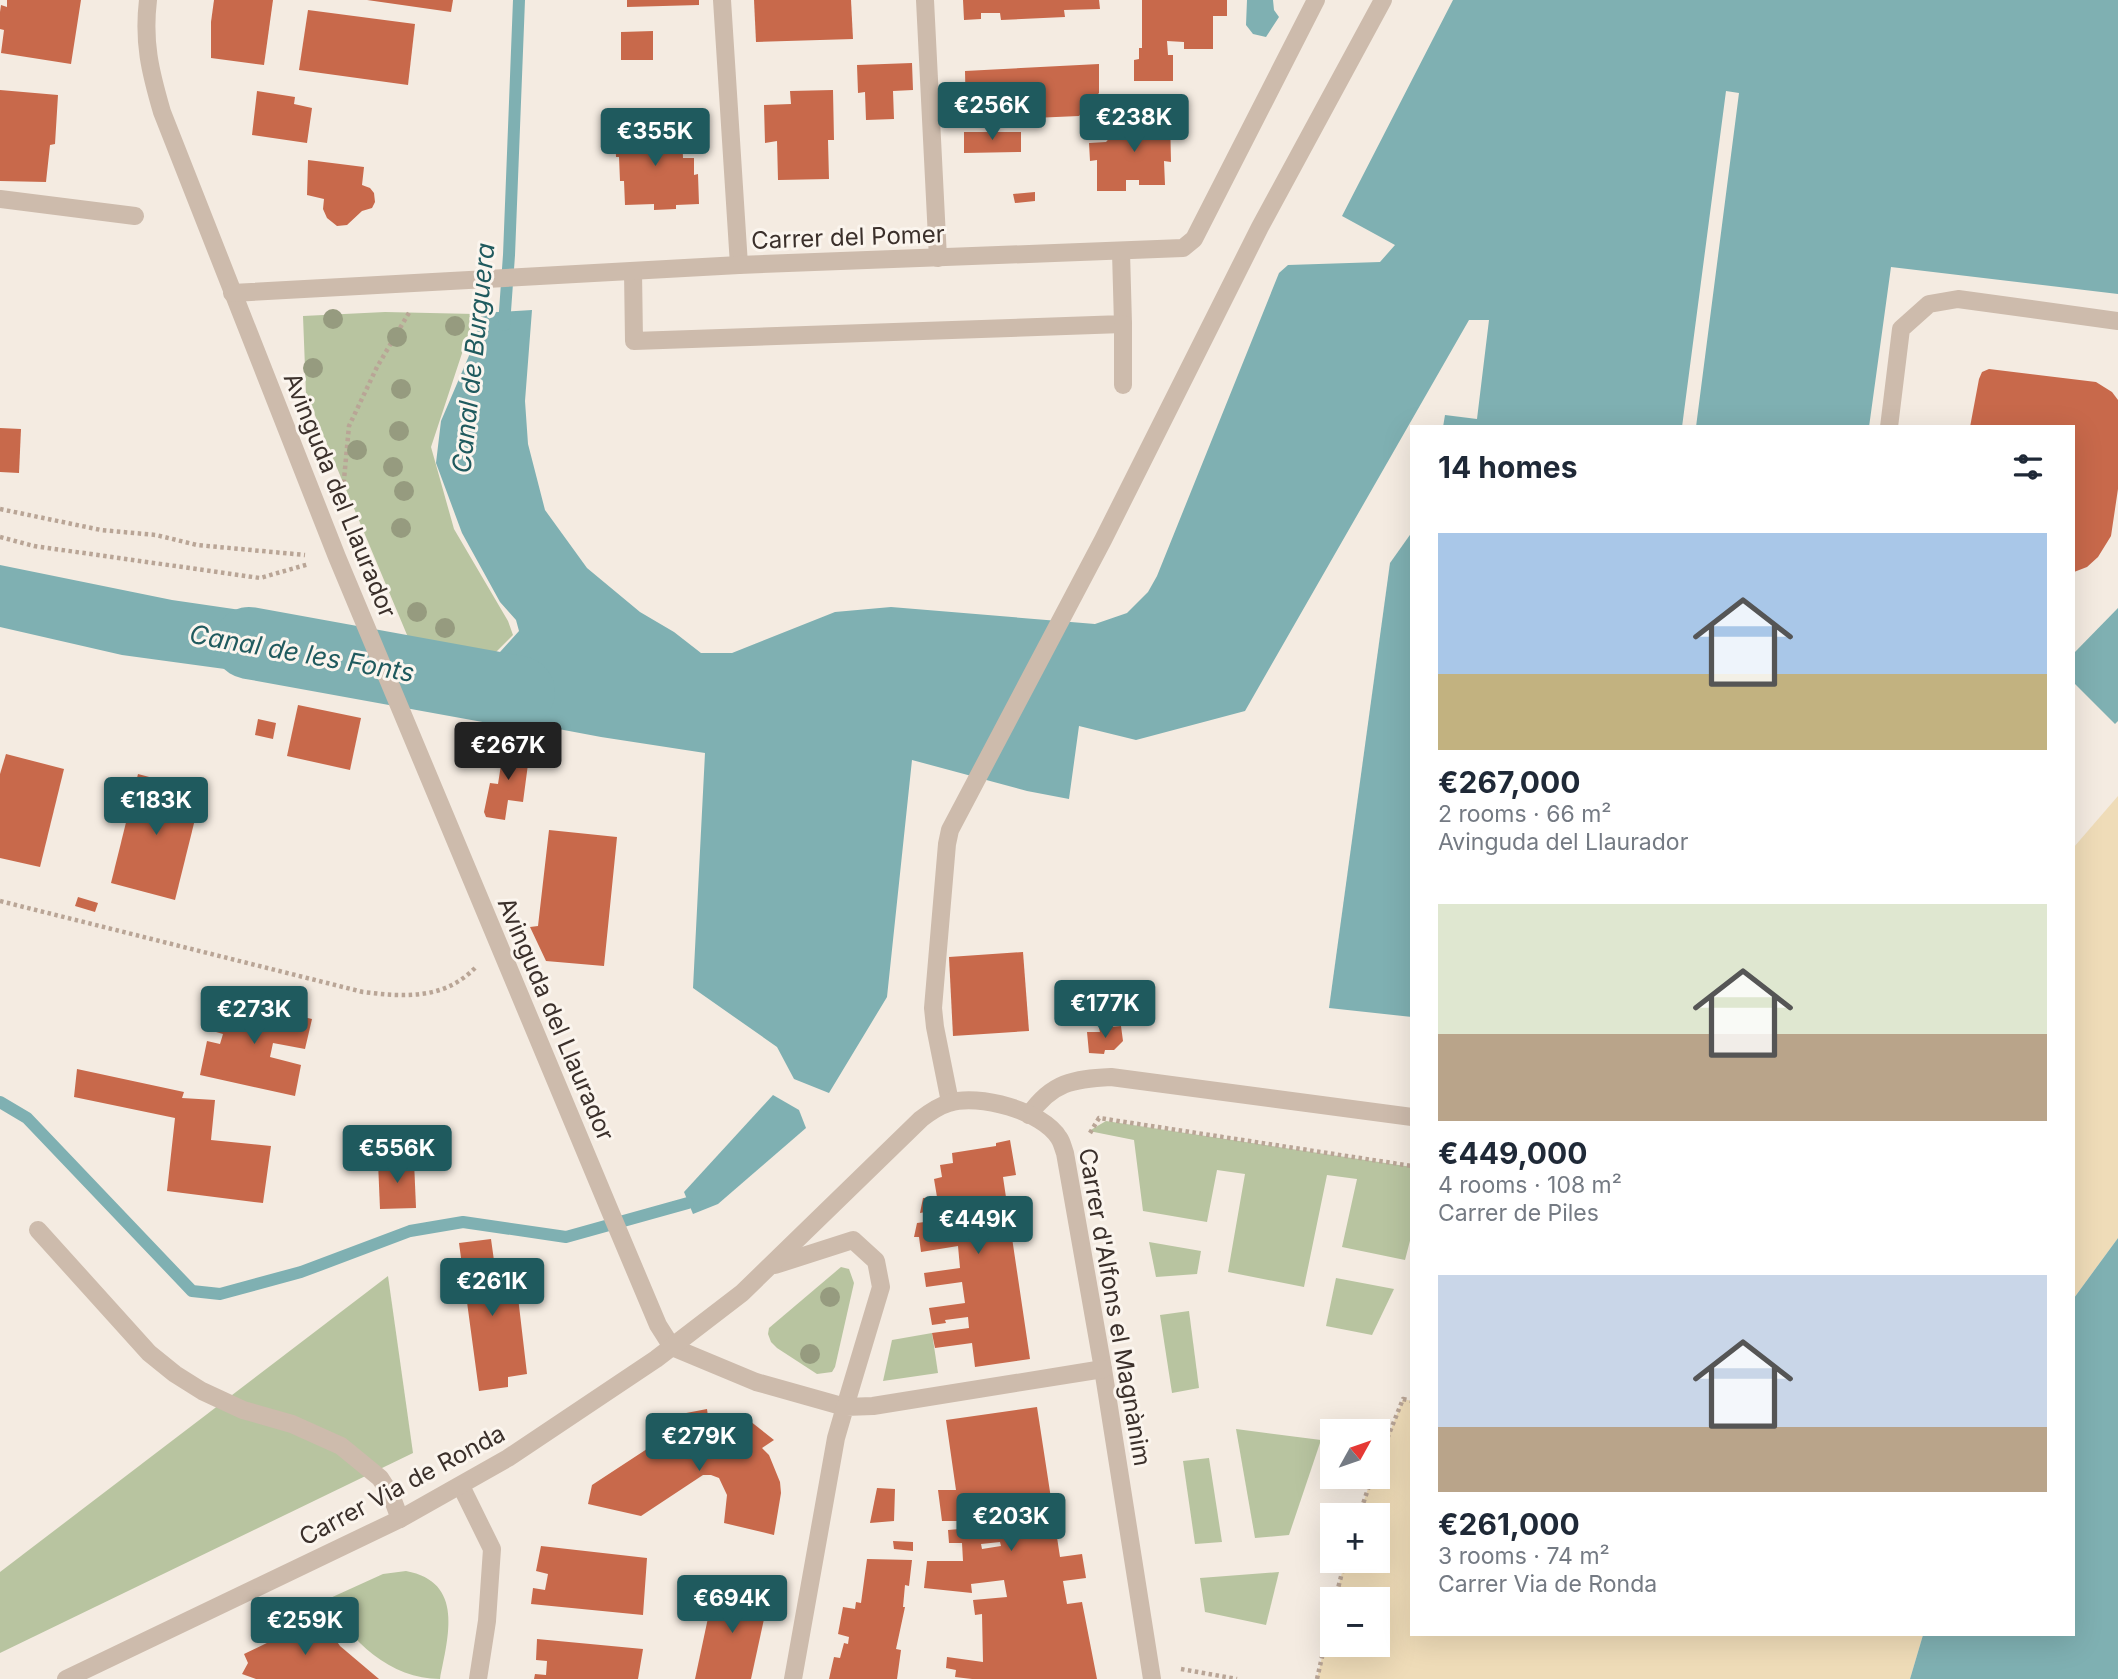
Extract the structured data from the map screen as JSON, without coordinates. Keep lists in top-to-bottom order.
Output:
{
  "streets": {
    "street": [
      "Carrer del Pomer",
      "Avinguda del Llaurador",
      "Carrer d'Alfons el Magnànim",
      "Carrer Via de Ronda"
    ]
  },
  "crossings": [
    ["Carrer del Pomer", "Avinguda del Llaurador"],
    ["Avinguda del Llaurador", "Carrer Via de Ronda"],
    ["Carrer d'Alfons el Magnànim", "Carrer Via de Ronda"]
  ],
  "water": ["Canal de Burguera", "Canal de les Fonts"],
  "north": "top right",
  "page": {
    "price": [
      "€256K",
      "€238K",
      "€355K",
      "€267K",
      "€183K",
      "€177K",
      "€273K",
      "€556K",
      "€449K",
      "€261K",
      "€279K",
      "€203K",
      "€694K",
      "€259K"
    ],
    "heading": "14 homes",
    "list": [
      {
        "name": "€267,000",
        "note": "2 rooms · 66 m² · Avinguda del Llaurador"
      },
      {
        "name": "€449,000",
        "note": "4 rooms · 108 m² · Carrer de Piles"
      },
      {
        "name": "€261,000",
        "note": "3 rooms · 74 m² · Carrer Via de Ronda"
      }
    ],
    "map_buttons": ["+", "−"]
  }
}
